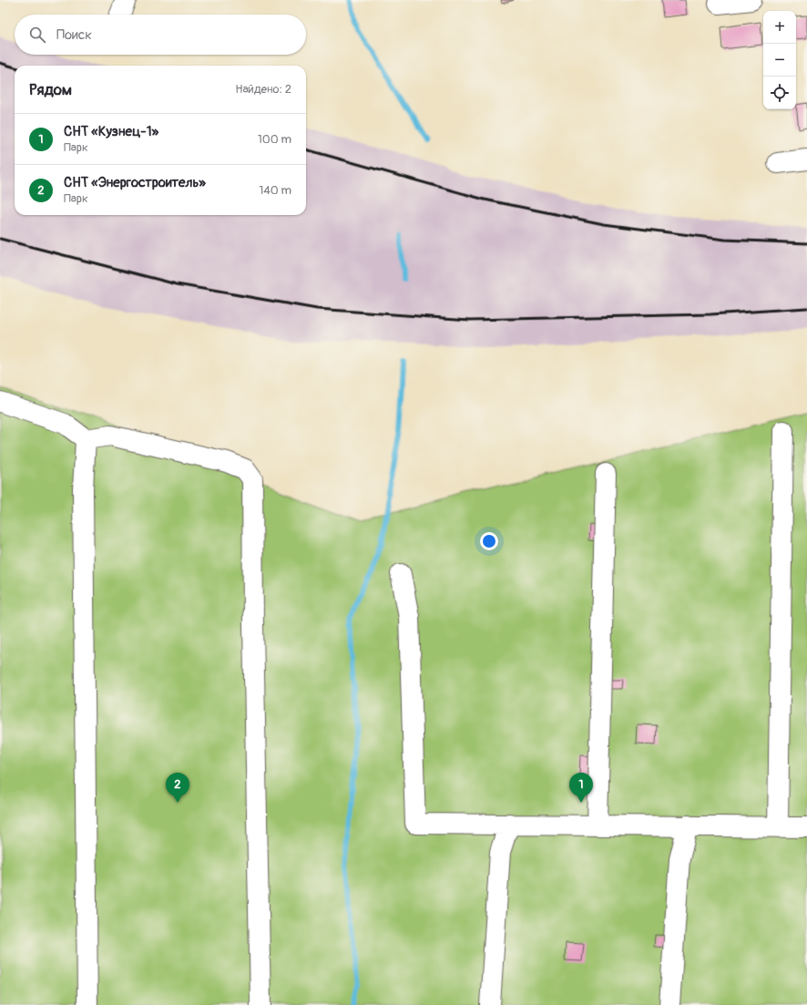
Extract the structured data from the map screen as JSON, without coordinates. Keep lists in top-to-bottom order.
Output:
{
  "page": {
    "map_buttons": ["+", "−"],
    "search": "Поиск",
    "heading": ["Рядом", "Найдено: 2"],
    "list": [
      {
        "mark": "1",
        "name": "СНТ «Кузнец-1»",
        "note": "Парк",
        "value": "100 m"
      },
      {
        "mark": "2",
        "name": "СНТ «Энергостроитель»",
        "note": "Парк",
        "value": "140 m"
      }
    ],
    "pins": ["1", "2"]
  }
}
